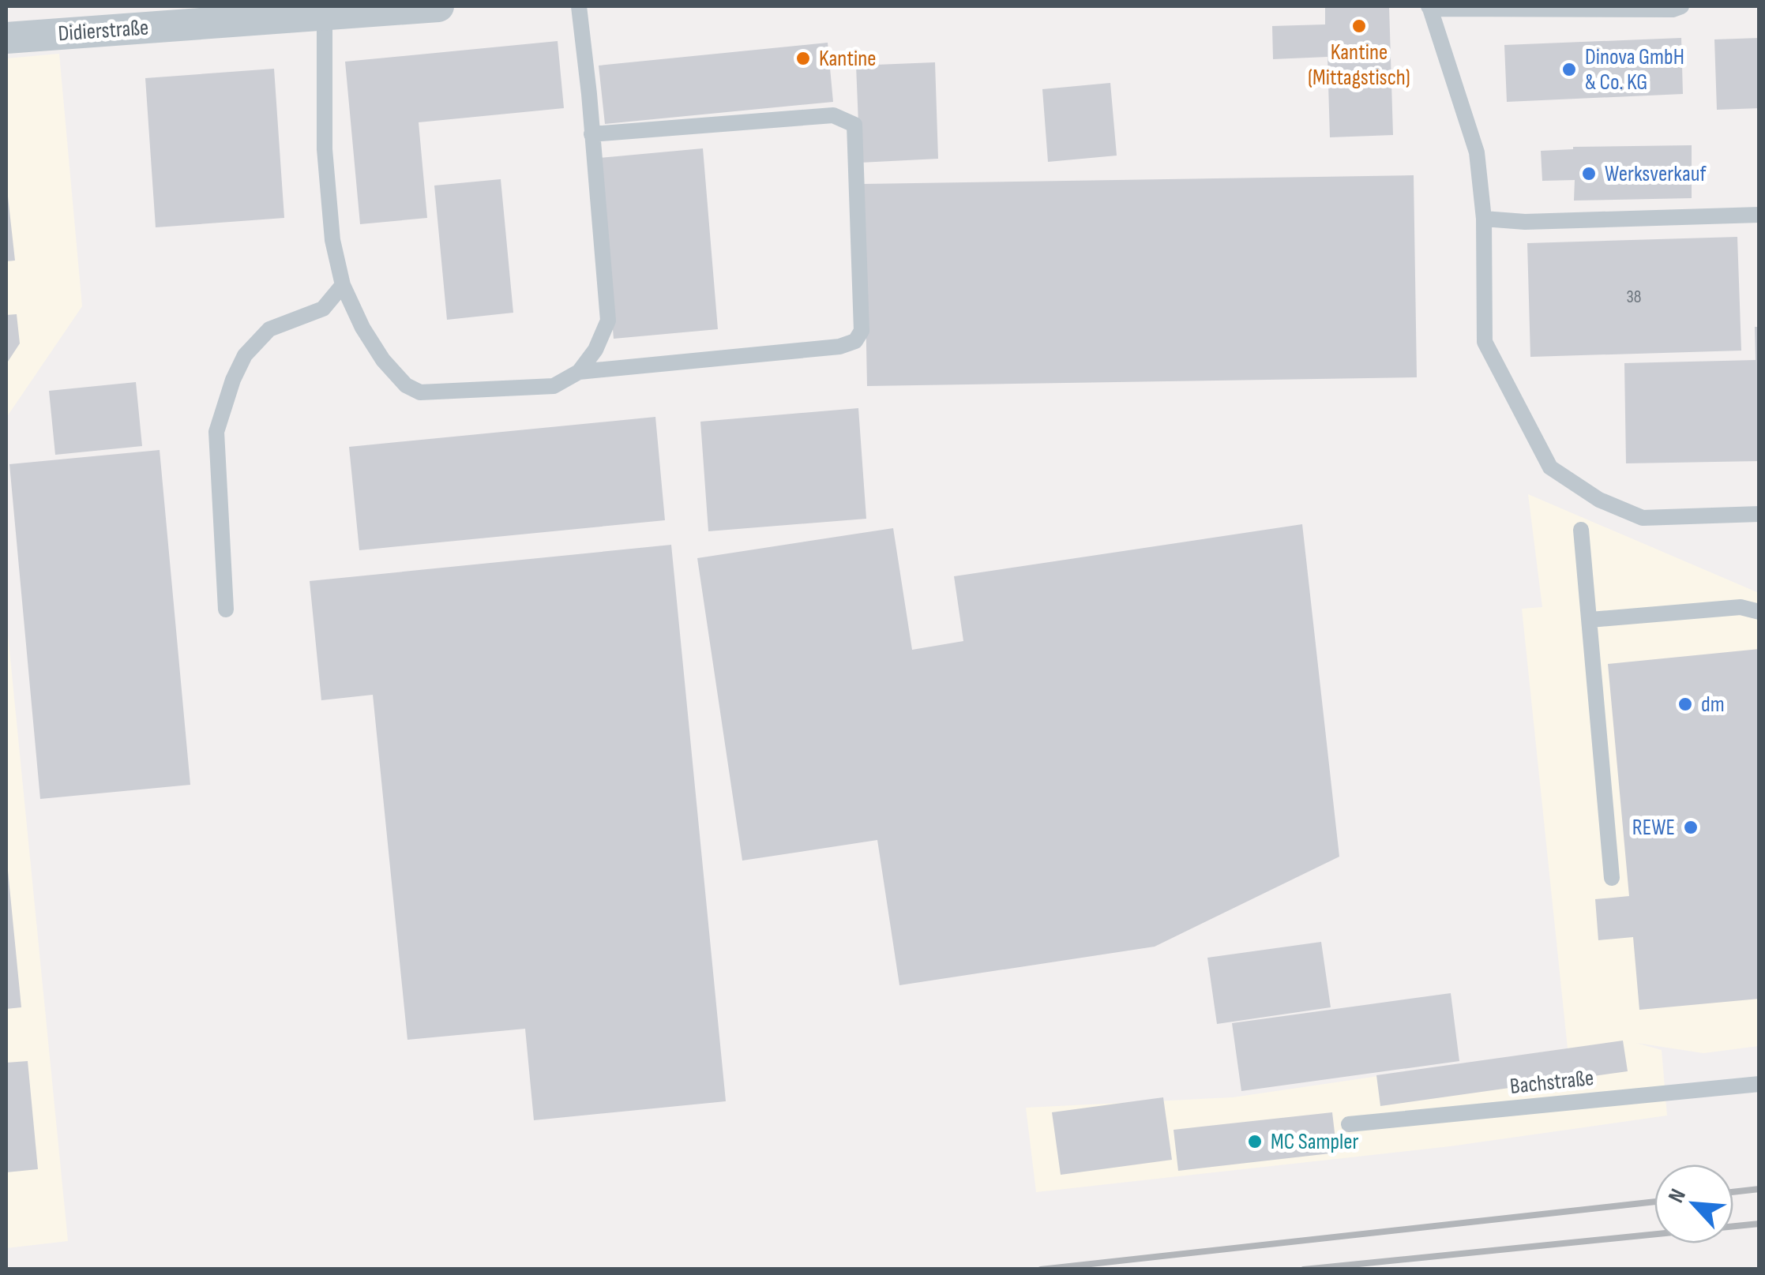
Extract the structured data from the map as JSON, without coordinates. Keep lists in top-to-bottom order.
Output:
{
  "streets": {
    "street": ["Didierstraße"],
    "lane": ["Bachstraße"]
  },
  "places": [
    "Kantine (Mittagstisch)",
    "Kantine",
    "Dinova GmbH & Co. KG",
    "Werksverkauf",
    "dm",
    "REWE",
    "MC Sampler"
  ],
  "house_numbers": ["38"],
  "north": "top left"
}
